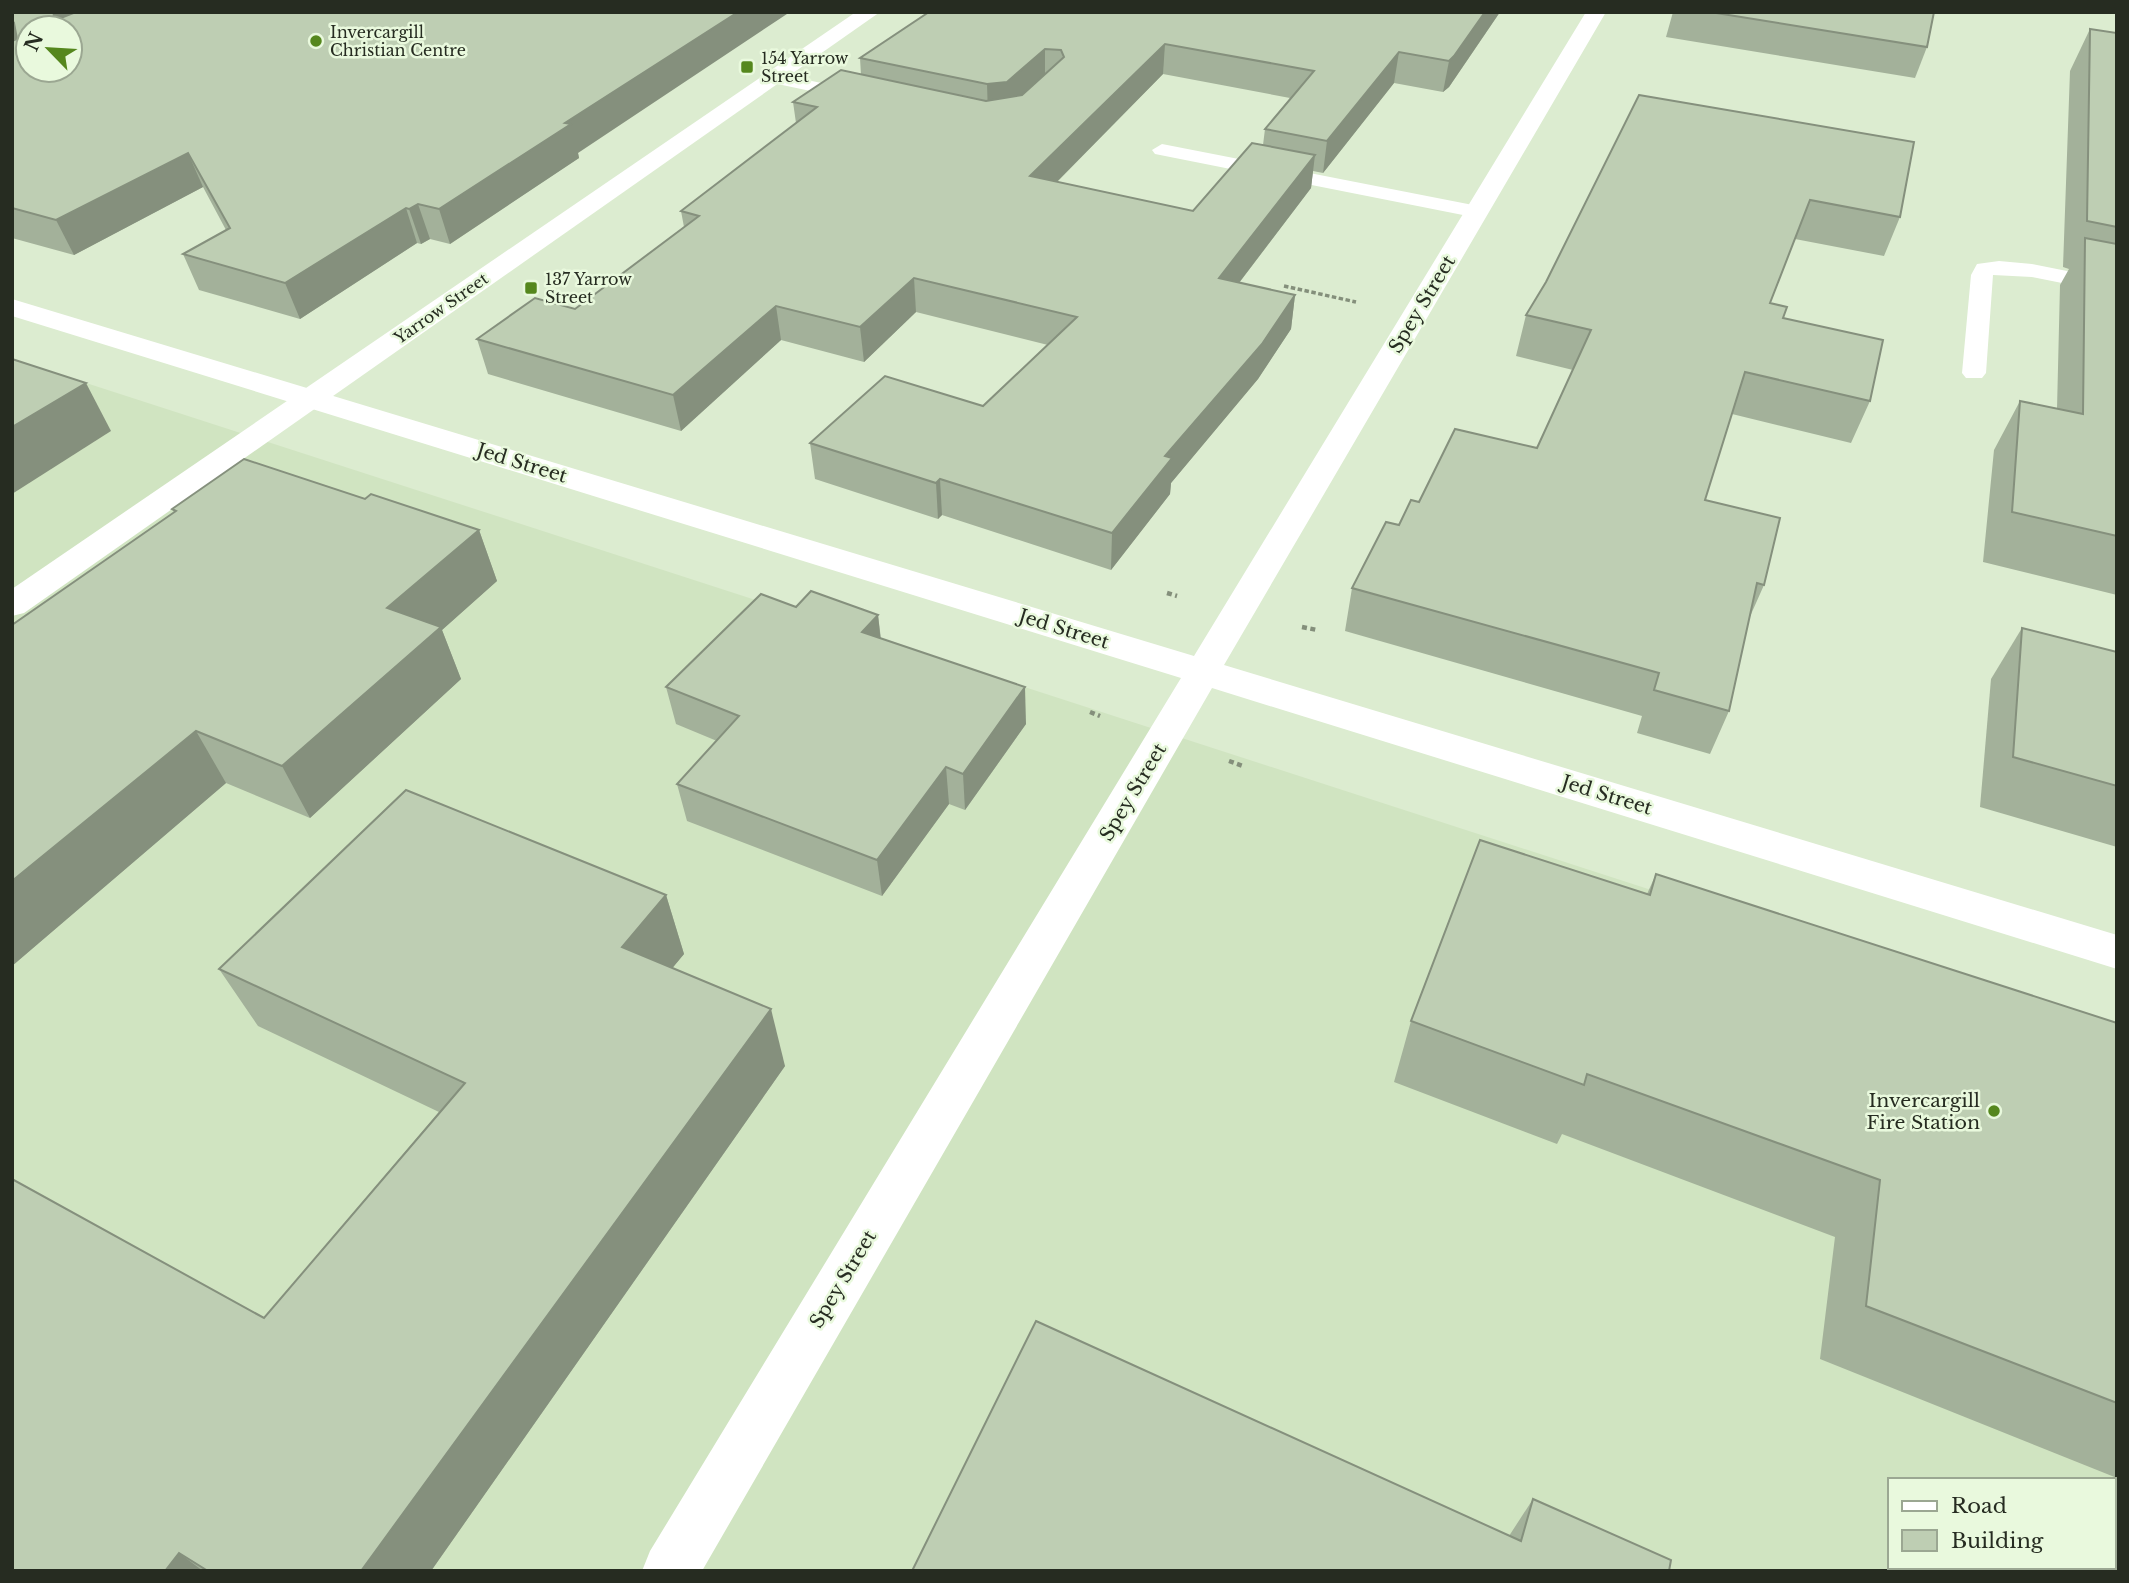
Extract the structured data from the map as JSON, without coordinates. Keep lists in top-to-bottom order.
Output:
{
  "streets": {
    "street": ["Spey Street", "Yarrow Street", "Jed Street"]
  },
  "crossings": [
    ["Spey Street", "Jed Street"],
    ["Yarrow Street", "Jed Street"]
  ],
  "places": {
    "other": ["Invercargill Christian Centre", "Invercargill Fire Station"],
    "transit": ["154 Yarrow Street", "137 Yarrow Street"]
  },
  "legend": ["Road", "Building"],
  "north": "top left"
}
